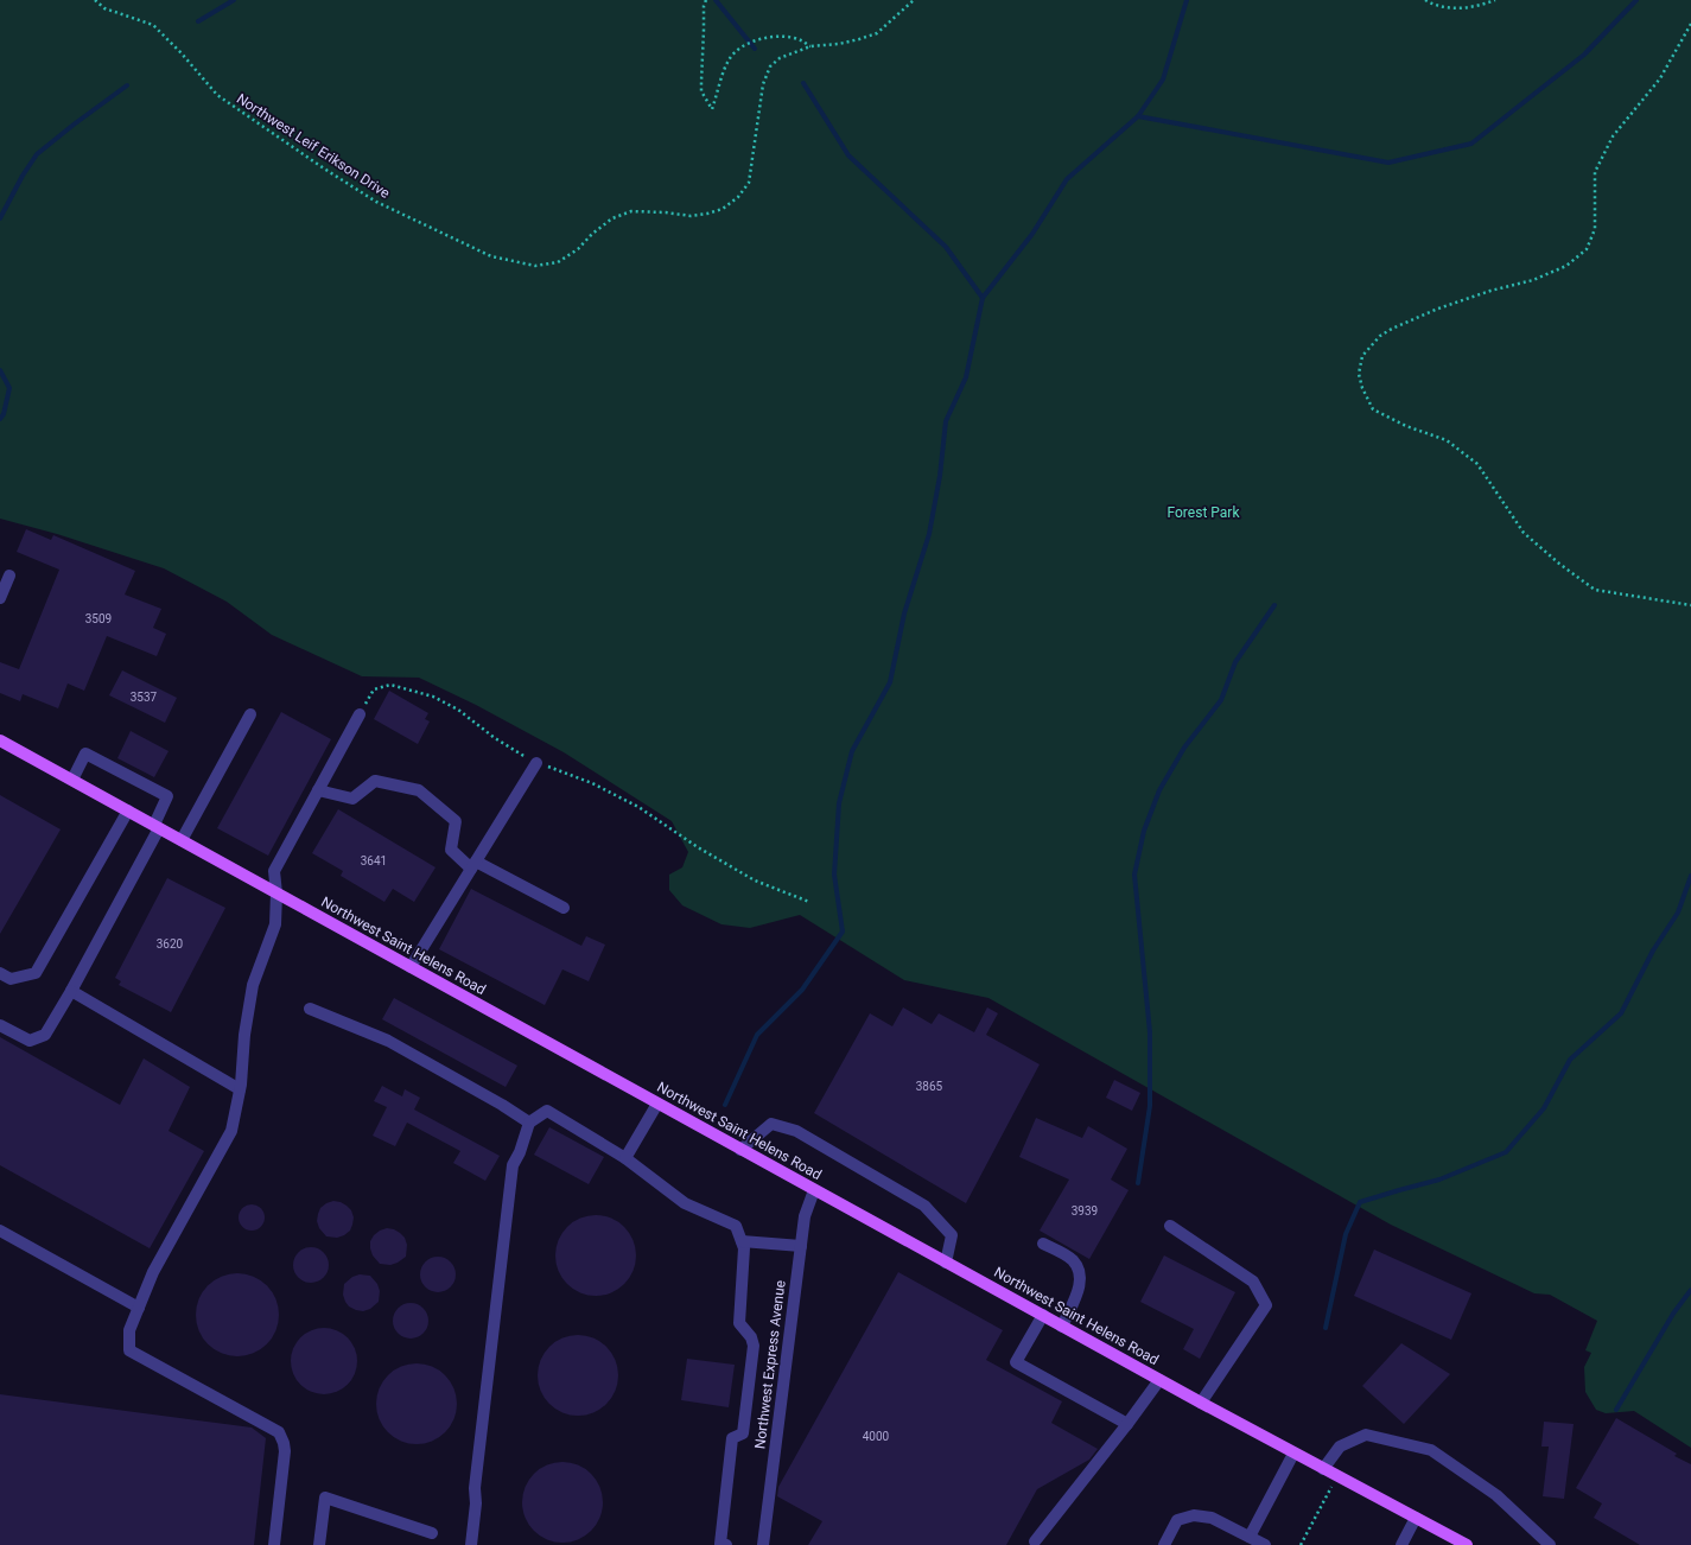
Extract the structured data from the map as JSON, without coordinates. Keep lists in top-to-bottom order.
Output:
{
  "streets": {
    "main road": ["Northwest Saint Helens Road"],
    "street": ["Northwest Express Avenue"],
    "path": ["Northwest Leif Erikson Drive"]
  },
  "crossings": [
    ["Northwest Saint Helens Road", "Northwest Express Avenue"]
  ],
  "parks": ["Forest Park"],
  "house_numbers": [
    "3509",
    "3537",
    "3641",
    "3620",
    "3865",
    "3939",
    "4000"
  ]
}
